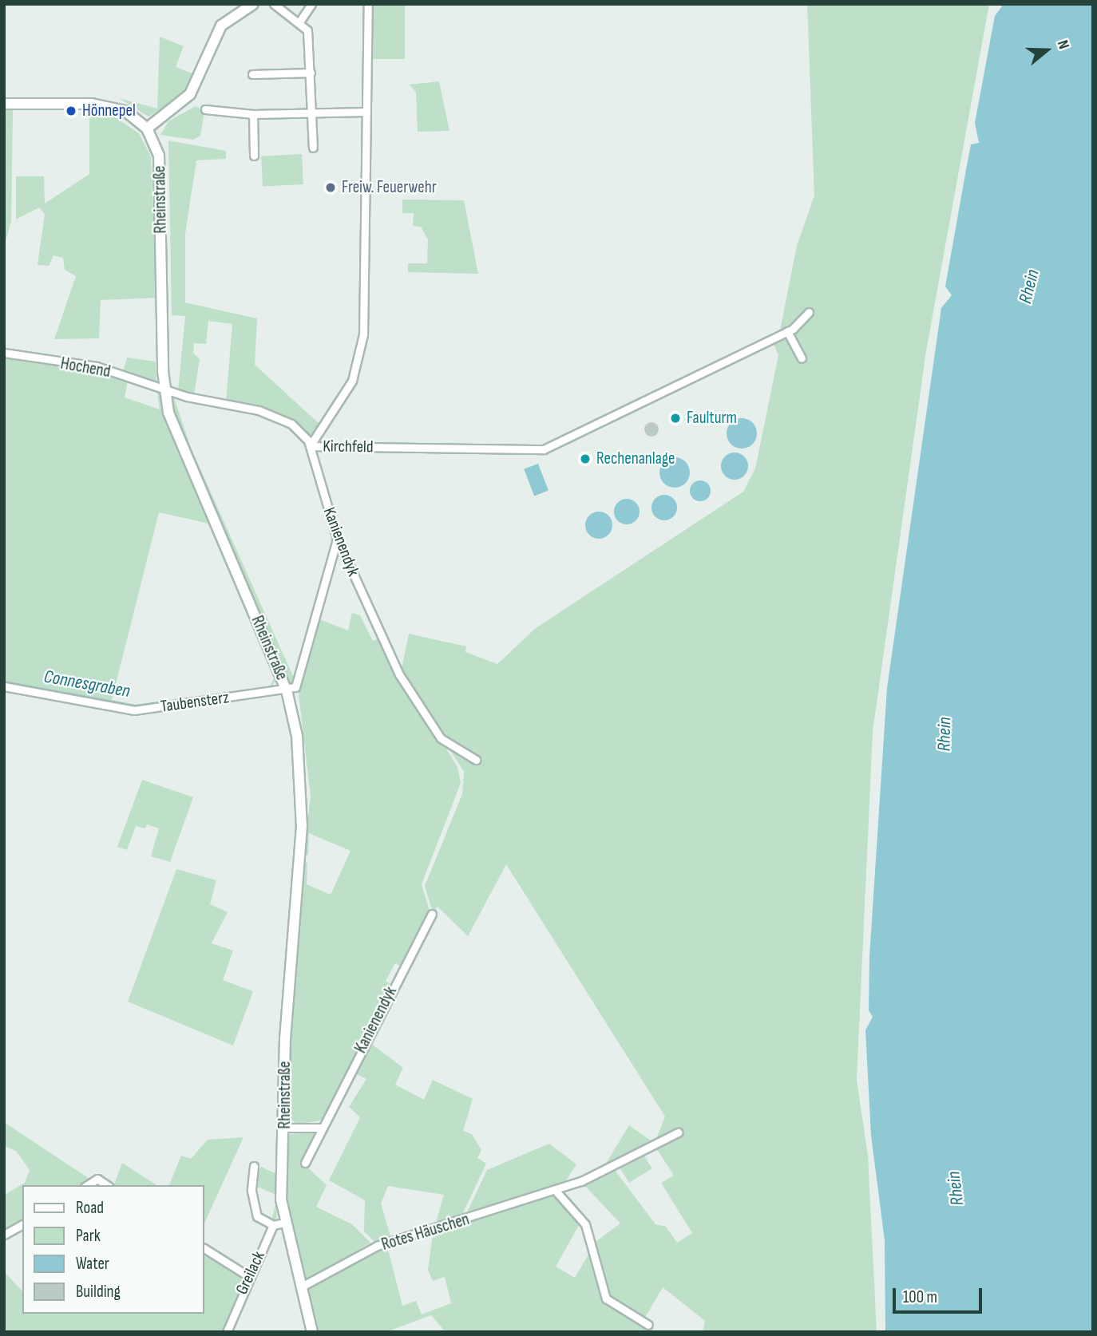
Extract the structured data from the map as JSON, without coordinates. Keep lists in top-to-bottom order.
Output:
{
  "streets": {
    "main road": ["Rheinstraße"],
    "street": [
      "Hochend",
      "Kirchfeld",
      "Kanienendyk",
      "Taubensterz",
      "Rotes Häuschen",
      "Greilack"
    ]
  },
  "crossings": [
    ["Rheinstraße", "Hochend"],
    ["Rheinstraße", "Kanienendyk"],
    ["Rheinstraße", "Taubensterz"],
    ["Rheinstraße", "Rotes Häuschen"],
    ["Hochend", "Kanienendyk"],
    ["Kirchfeld", "Kanienendyk"]
  ],
  "water": ["Rhein", "Connesgraben"],
  "places": [
    "Hönnepel",
    "Freiw. Feuerwehr",
    "Faulturm",
    "Rechenanlage"
  ],
  "legend": [
    "Road",
    "Park",
    "Water",
    "Building"
  ],
  "scale_bar": "100 m",
  "north": "right"
}
